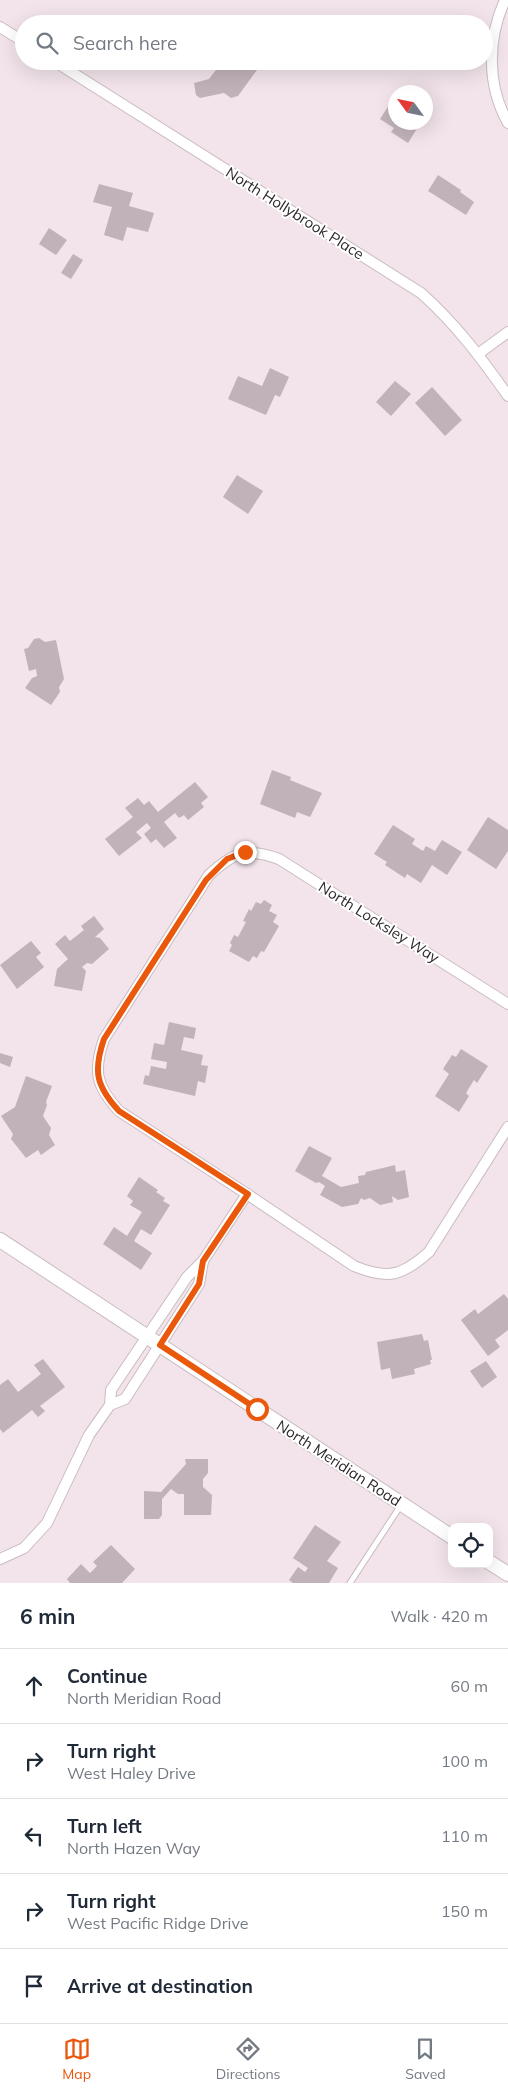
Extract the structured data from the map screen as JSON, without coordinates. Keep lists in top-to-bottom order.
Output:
{
  "streets": {
    "street": ["North Hollybrook Place", "North Locksley Way", "North Meridian Road"]
  },
  "north": "top left",
  "page": {
    "search": "Search here",
    "heading": ["6 min", "Walk · 420 m"],
    "list": [
      ["Continue", "North Meridian Road", "60 m"],
      ["Turn right", "West Haley Drive", "100 m"],
      ["Turn left", "North Hazen Way", "110 m"],
      ["Turn right", "West Pacific Ridge Drive", "150 m"],
      "Arrive at destination"
    ],
    "nav": ["Map", "Directions", "Saved"]
  }
}
